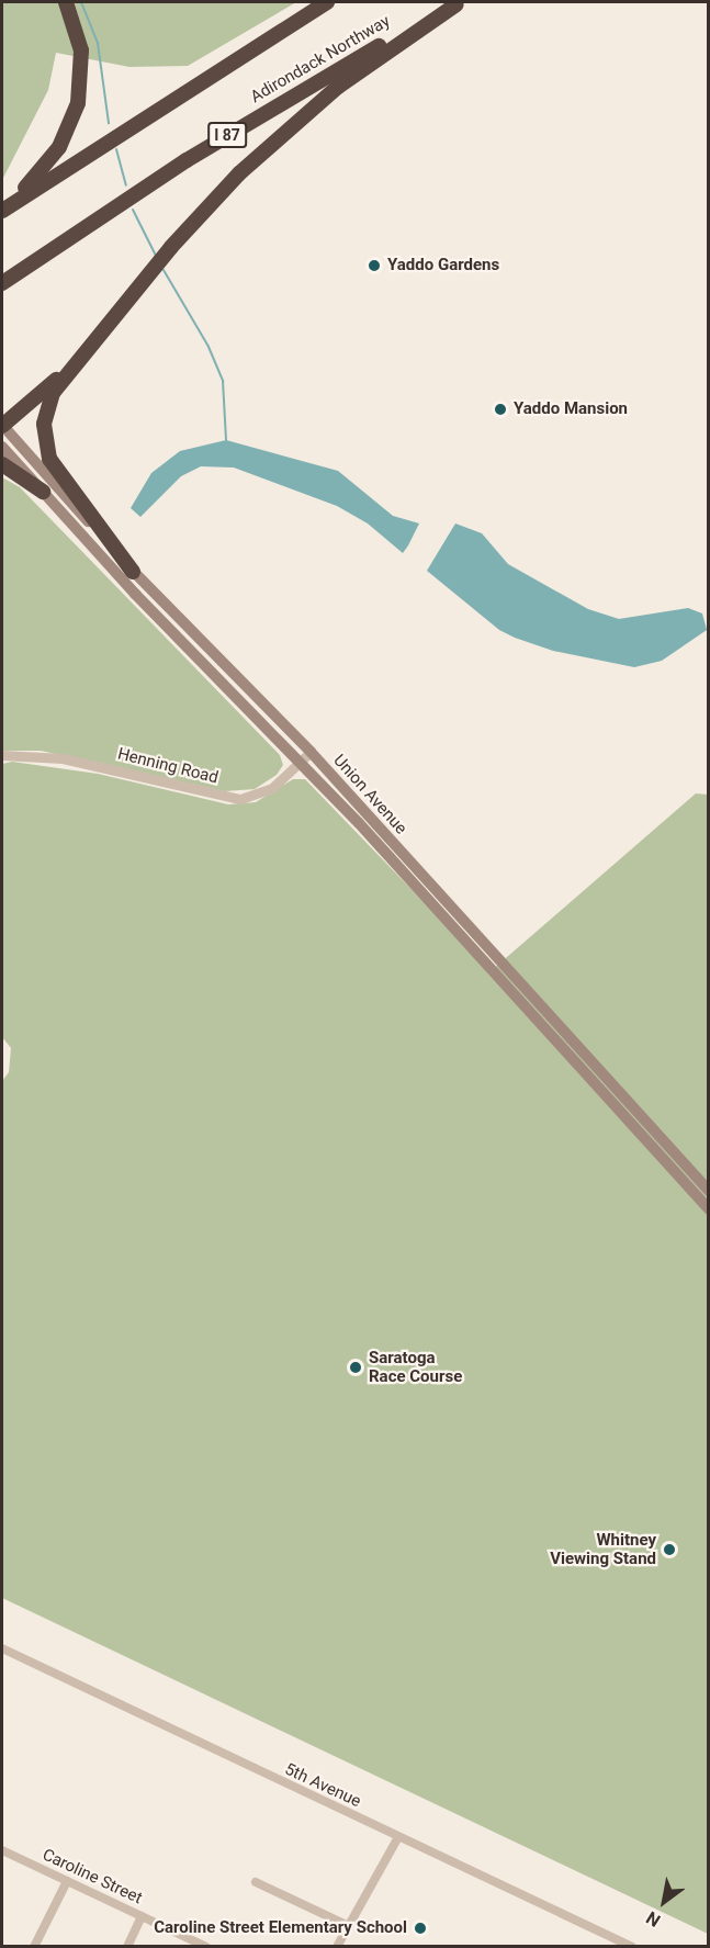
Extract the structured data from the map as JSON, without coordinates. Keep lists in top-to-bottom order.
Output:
{
  "streets": {
    "highway": ["Adirondack Northway", "I 87"],
    "main road": ["Union Avenue"],
    "street": ["Henning Road", "5th Avenue", "Caroline Street"]
  },
  "crossings": [
    ["Henning Road", "Union Avenue"]
  ],
  "places": [
    "Yaddo Gardens",
    "Yaddo Mansion",
    "Saratoga Race Course",
    "Whitney Viewing Stand",
    "Caroline Street Elementary School"
  ],
  "north": "bottom left"
}
